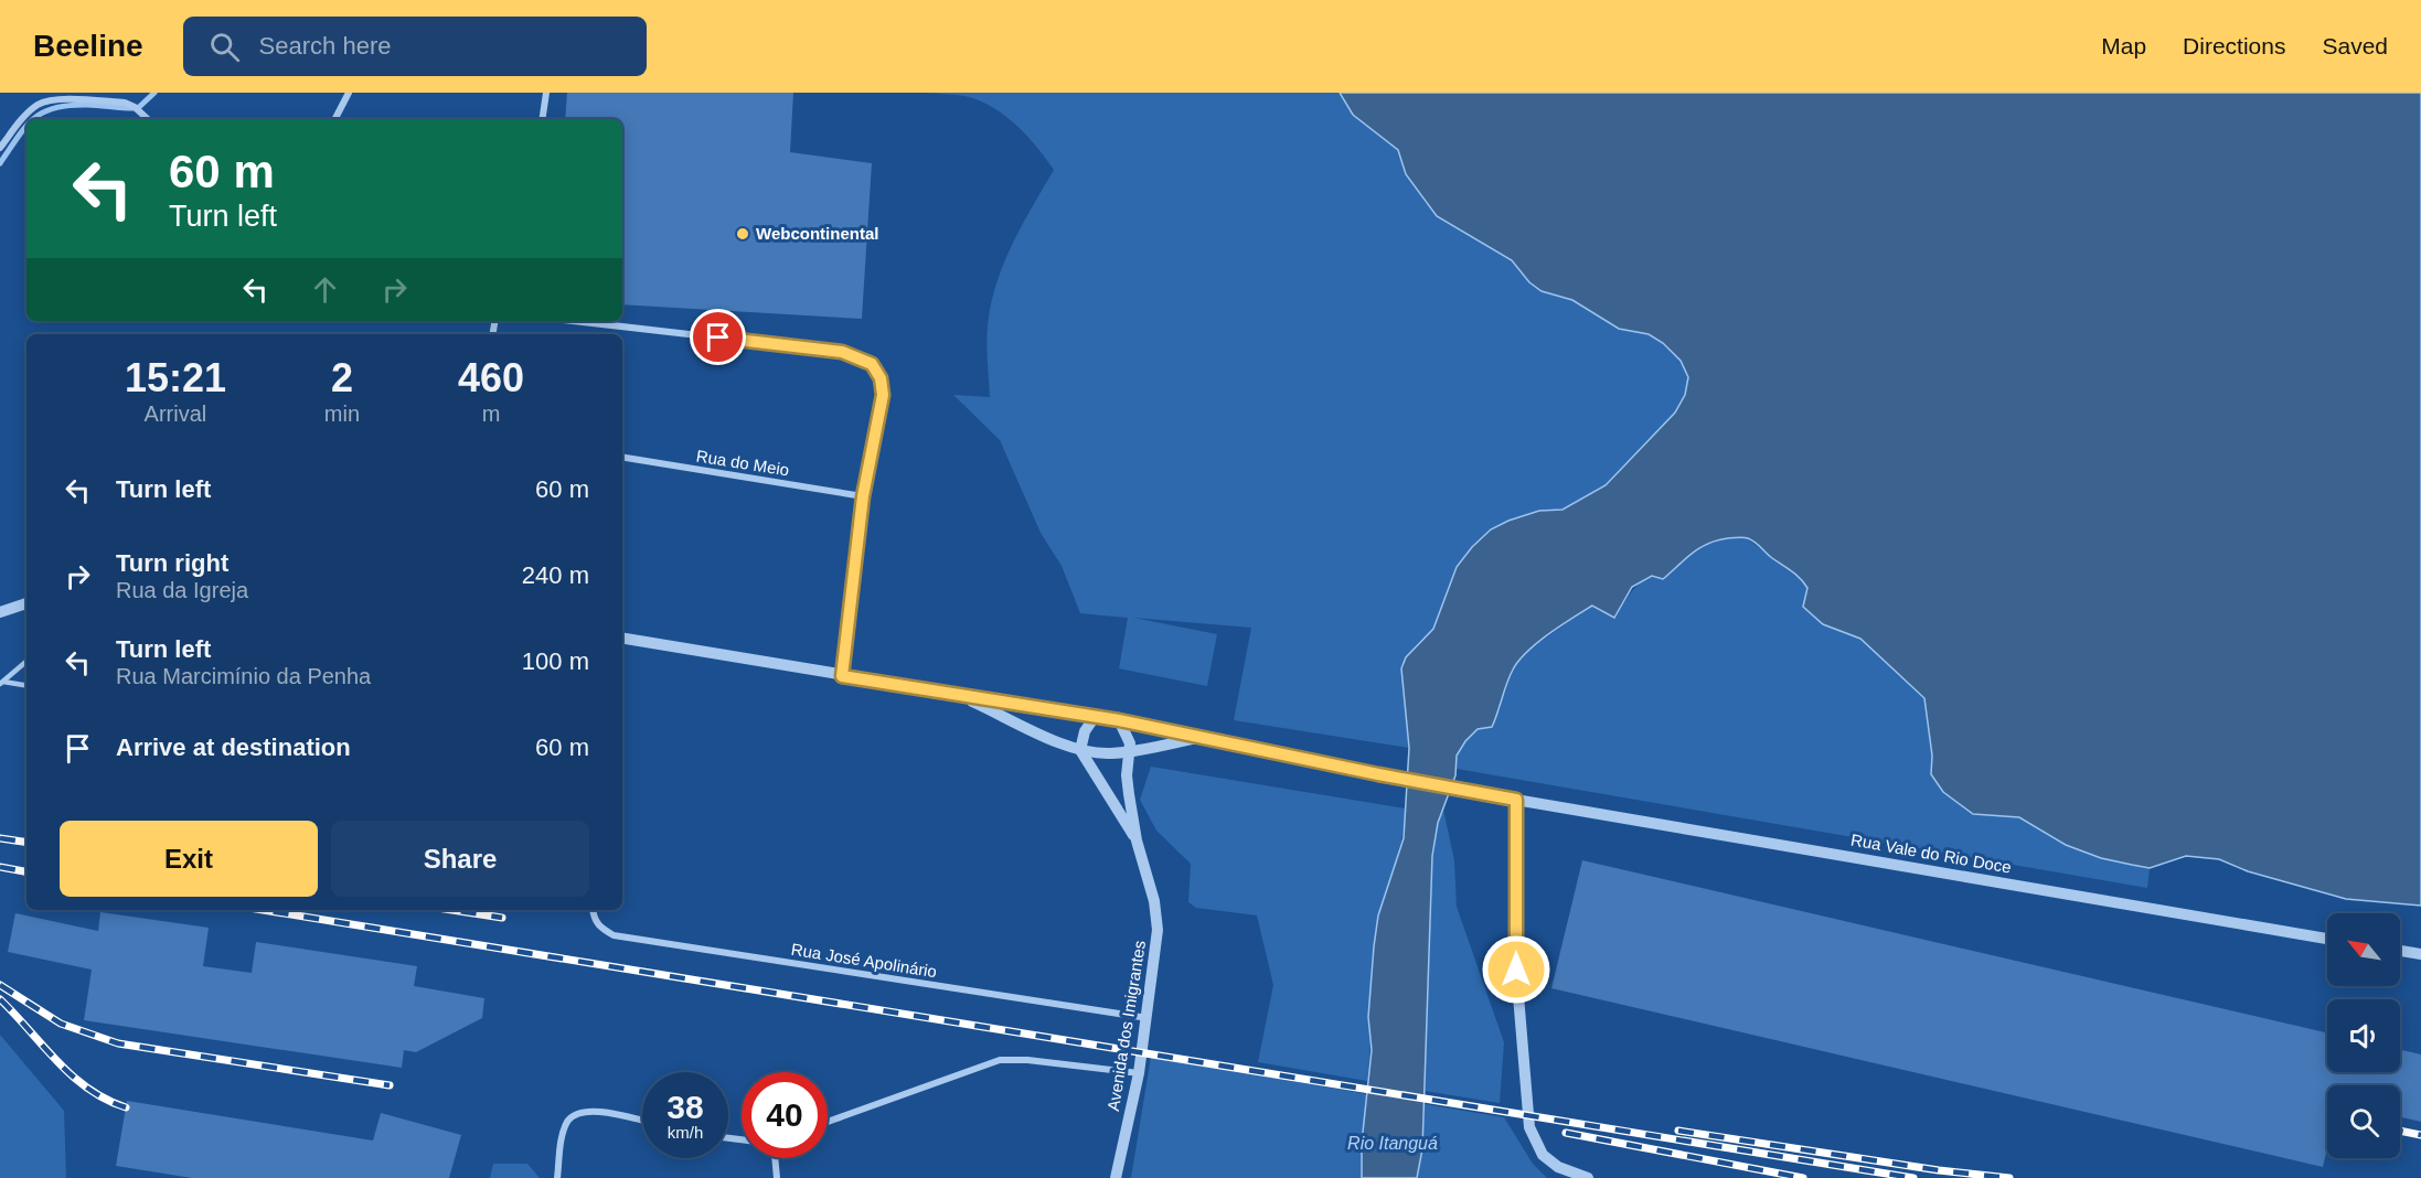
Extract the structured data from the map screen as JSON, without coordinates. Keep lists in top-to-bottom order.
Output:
{
  "streets": {
    "street": [
      "Rua do Meio",
      "Rua Vale do Rio Doce",
      "Rua José Apolinário",
      "Avenida dos Imigrantes"
    ]
  },
  "crossings": [
    ["Rua Vale do Rio Doce", "Avenida dos Imigrantes"],
    ["Rua José Apolinário", "Avenida dos Imigrantes"]
  ],
  "water": ["Rio Itanguá"],
  "places": ["Webcontinental"],
  "north": "top left",
  "page": {
    "header": "Beeline",
    "search": "Search here",
    "nav": ["Map", "Directions", "Saved"],
    "turn": ["60 m", "Turn left"],
    "eta": [
      "15:21",
      "Arrival",
      "2",
      "min",
      "460",
      "m"
    ],
    "list": [
      {
        "name": "Turn left",
        "value": "60 m"
      },
      {
        "name": "Turn right",
        "note": "Rua da Igreja",
        "value": "240 m"
      },
      {
        "name": "Turn left",
        "note": "Rua Marcimínio da Penha",
        "value": "100 m"
      },
      {
        "name": "Arrive at destination",
        "value": "60 m"
      }
    ],
    "buttons": ["Exit", "Share"],
    "speed": "38 km/h",
    "limit": "40"
  }
}
